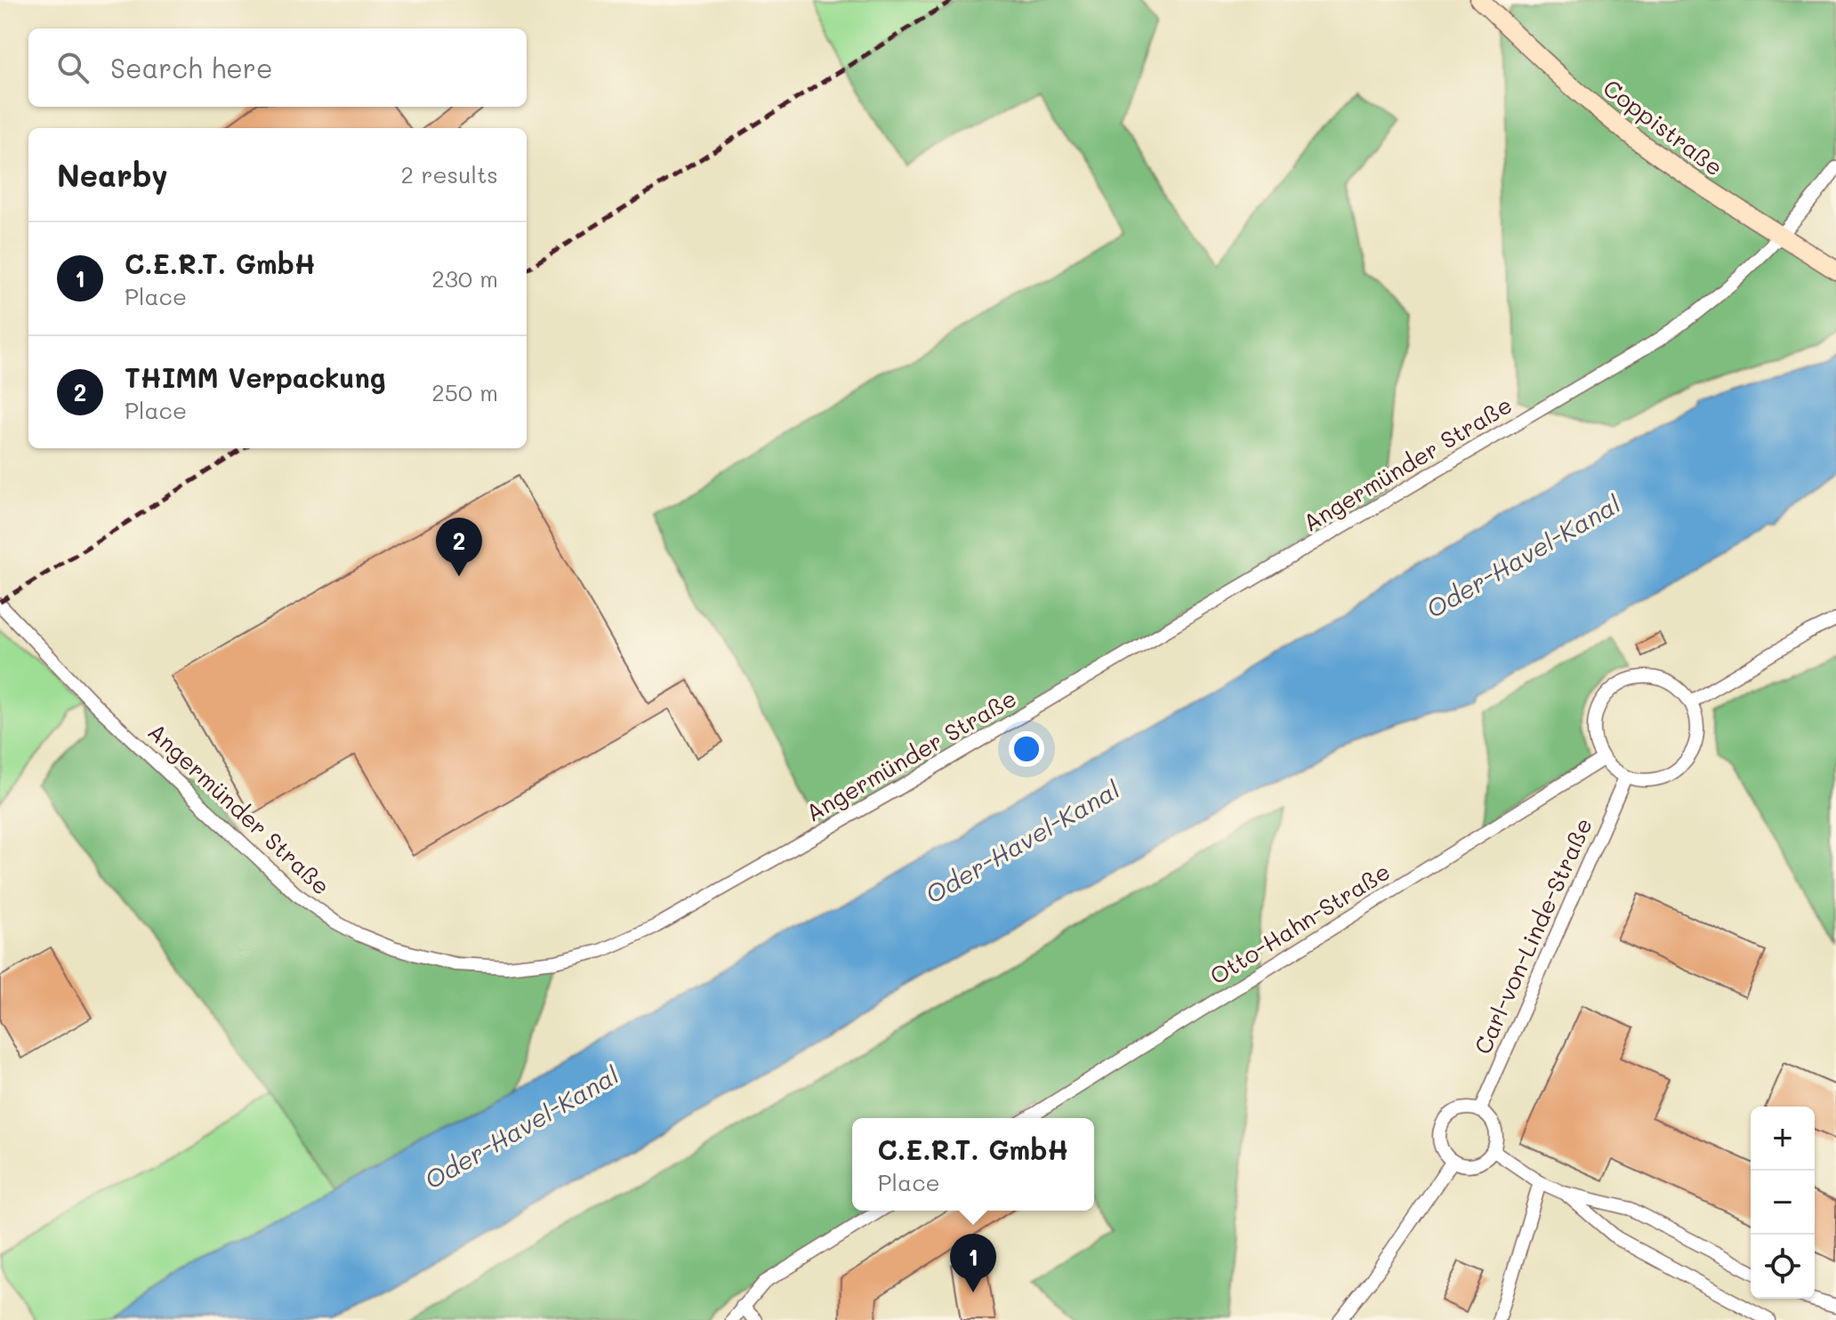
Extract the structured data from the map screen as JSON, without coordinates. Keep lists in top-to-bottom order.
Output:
{
  "streets": {
    "main road": ["Coppistraße"],
    "street": ["Angermünder Straße", "Otto-Hahn-Straße", "Carl-von-Linde-Straße"]
  },
  "crossings": [
    ["Coppistraße", "Angermünder Straße"],
    ["Otto-Hahn-Straße", "Carl-von-Linde-Straße"]
  ],
  "water": ["Oder-Havel-Kanal"],
  "page": {
    "search": "Search here",
    "heading": ["Nearby", "2 results"],
    "list": [
      {
        "mark": "1",
        "name": "C.E.R.T. GmbH",
        "note": "Place",
        "value": "230 m"
      },
      {
        "mark": "2",
        "name": "THIMM Verpackung",
        "note": "Place",
        "value": "250 m"
      }
    ],
    "pins": ["2", "1"],
    "map_buttons": ["+", "−"],
    "popup": ["C.E.R.T. GmbH", "Place"]
  }
}
